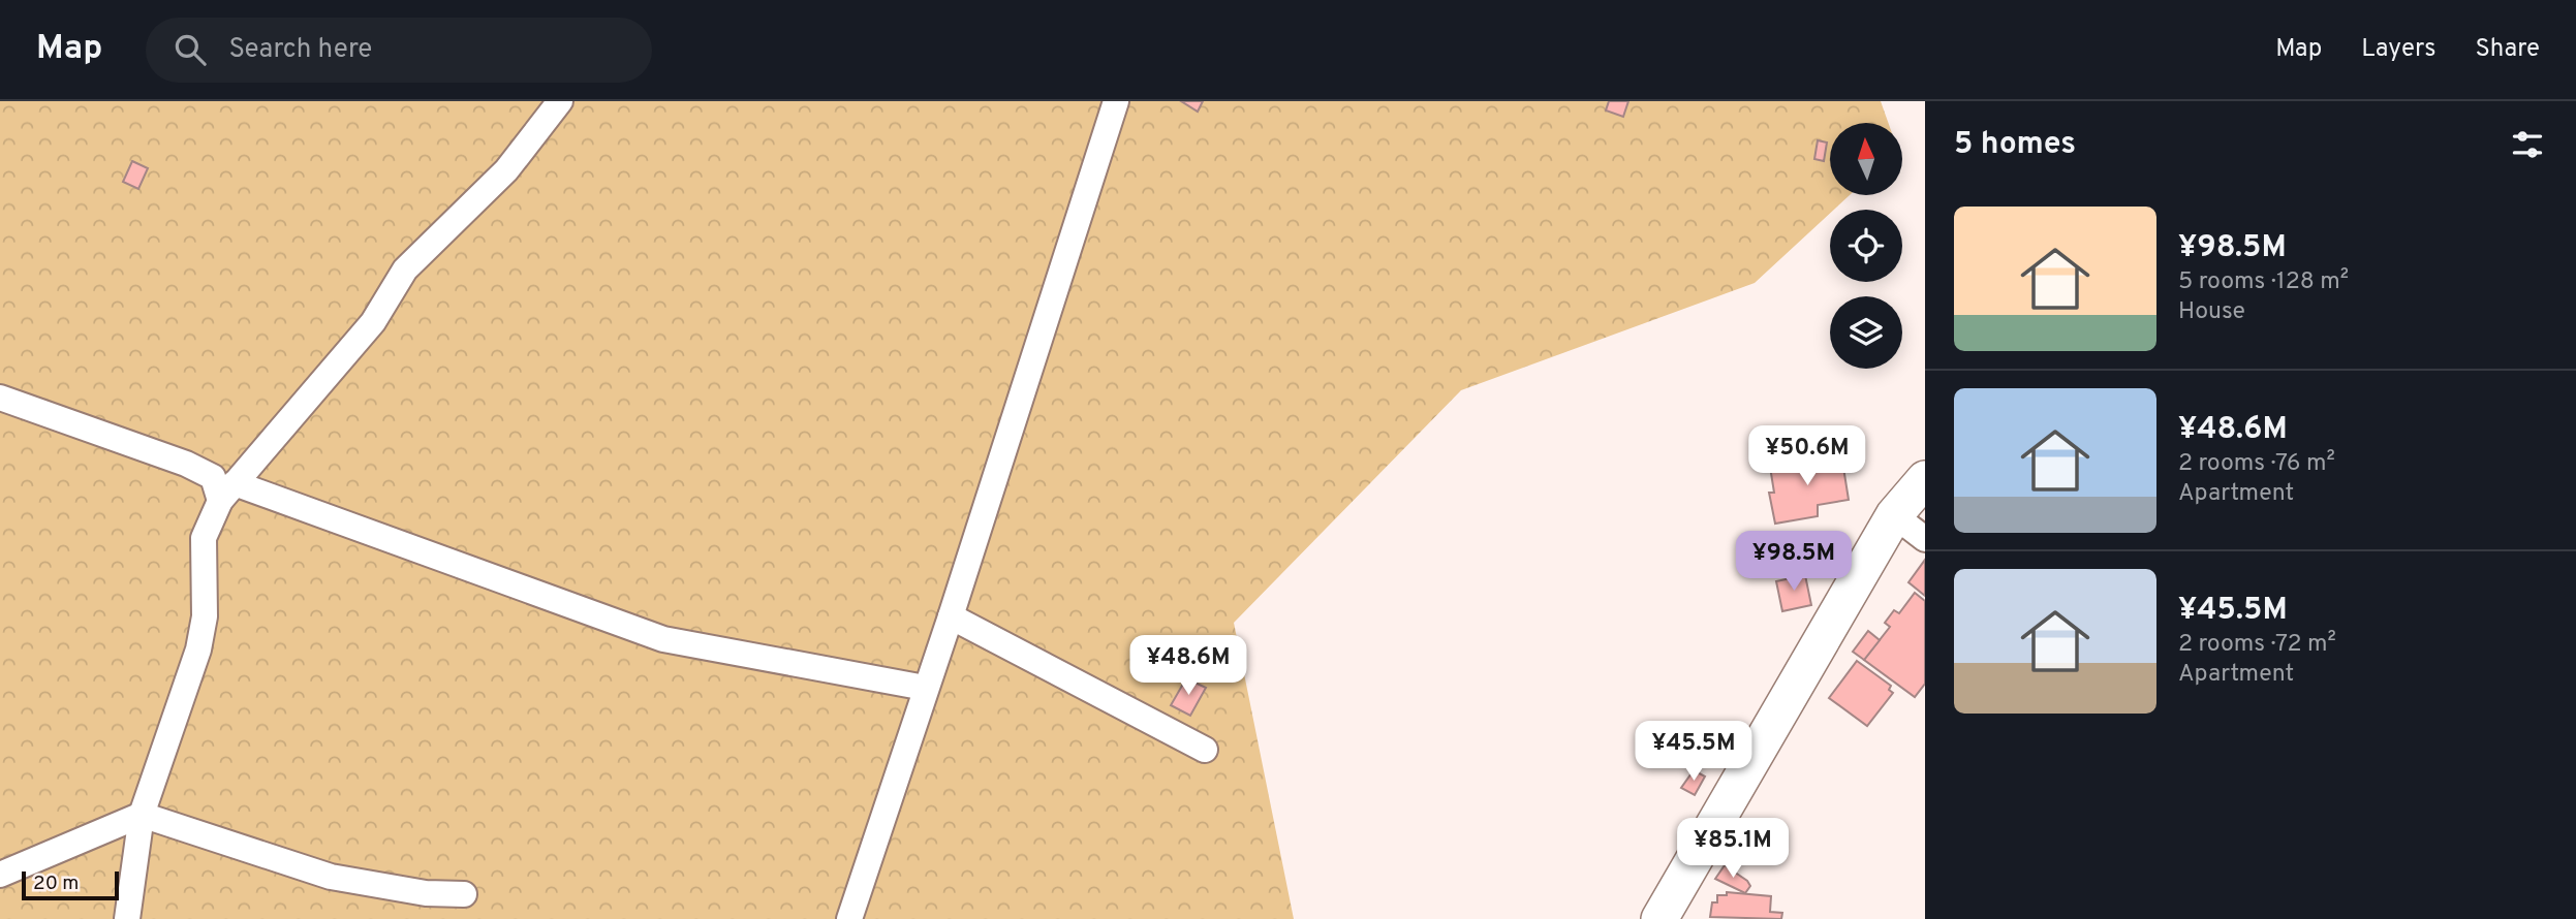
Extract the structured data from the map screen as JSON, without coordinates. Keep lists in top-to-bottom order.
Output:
{
  "scale_bar": "20 m",
  "north": "top",
  "page": {
    "header": "Map",
    "search": "Search here",
    "nav": ["Map", "Layers", "Share"],
    "heading": "5 homes",
    "list": [
      {
        "name": "¥98.5M",
        "note": "5 rooms · 128 m² · House"
      },
      {
        "name": "¥48.6M",
        "note": "2 rooms · 76 m² · Apartment"
      },
      {
        "name": "¥45.5M",
        "note": "2 rooms · 72 m² · Apartment"
      }
    ],
    "price": [
      "¥50.6M",
      "¥98.5M",
      "¥48.6M",
      "¥45.5M",
      "¥85.1M"
    ],
    "scale": "20 m"
  }
}
